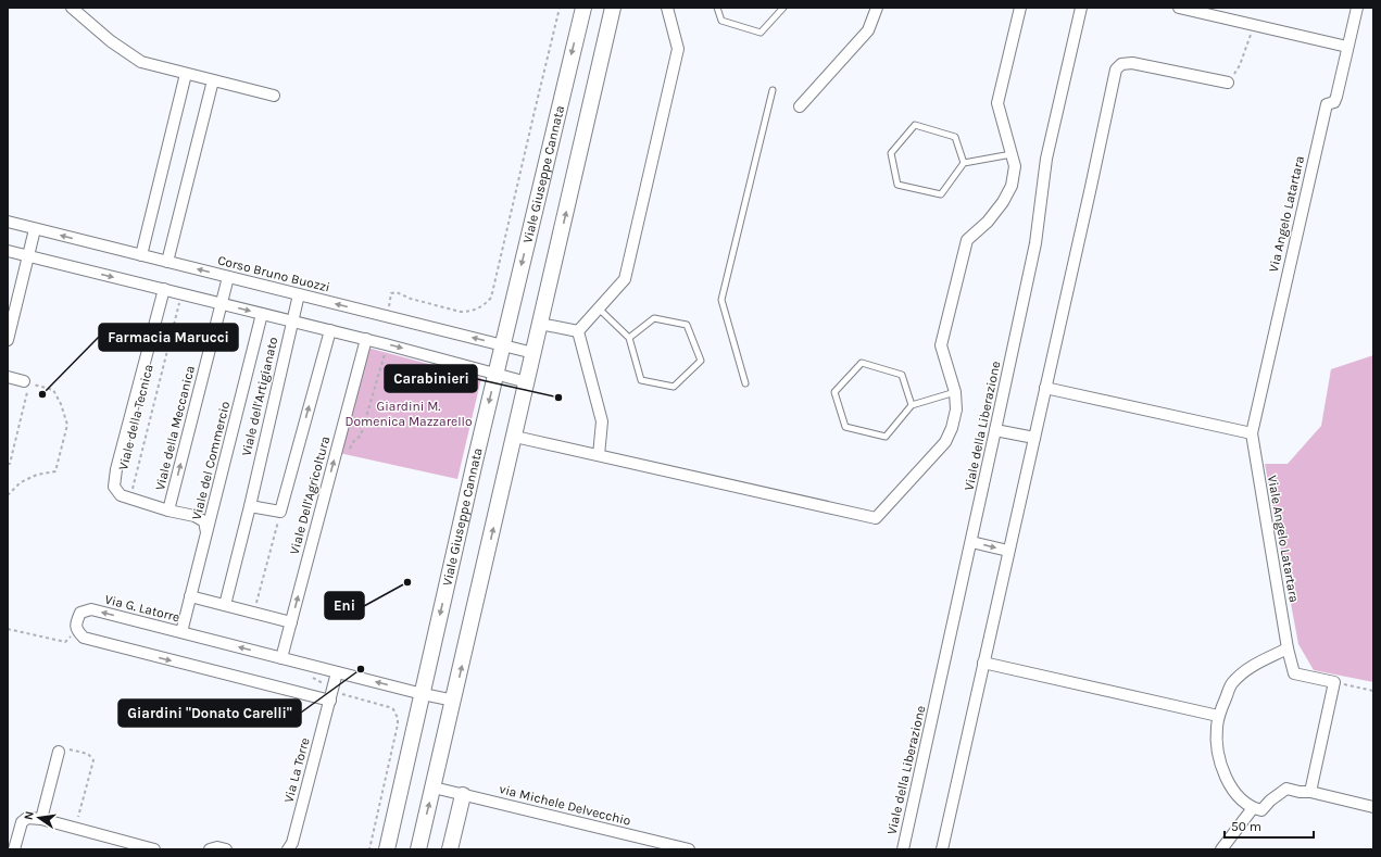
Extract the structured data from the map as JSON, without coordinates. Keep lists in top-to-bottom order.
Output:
{
  "streets": {
    "street": [
      "Viale Giuseppe Cannata",
      "Via Angelo Latartara",
      "Corso Bruno Buozzi",
      "Viale dell'Artigianato",
      "Viale della Tecnica",
      "Viale della Liberazione",
      "Viale della Meccanica",
      "Viale del Commercio",
      "Viale Dell'Agricoltura",
      "Viale Angelo Latartara",
      "Via G. Latorre",
      "Via La Torre",
      "via Michele Delvecchio"
    ]
  },
  "crossings": [
    ["Viale Giuseppe Cannata", "Corso Bruno Buozzi"],
    ["Viale Giuseppe Cannata", "Via G. Latorre"],
    ["Via Angelo Latartara", "Viale Angelo Latartara"],
    ["Corso Bruno Buozzi", "Viale dell'Artigianato"],
    ["Corso Bruno Buozzi", "Viale della Meccanica"],
    ["Viale della Tecnica", "Viale del Commercio"],
    ["Viale della Meccanica", "Viale del Commercio"],
    ["Viale Dell'Agricoltura", "Via G. Latorre"],
    ["Via G. Latorre", "Via La Torre"]
  ],
  "one_way": ["Viale della Meccanica"],
  "parks": ["Giardini M. Domenica Mazzarello"],
  "places": [
    "Farmacia Marucci",
    "Carabinieri",
    "Eni",
    "Giardini \"Donato Carelli\""
  ],
  "scale_bar": "50 m",
  "north": "left"
}
